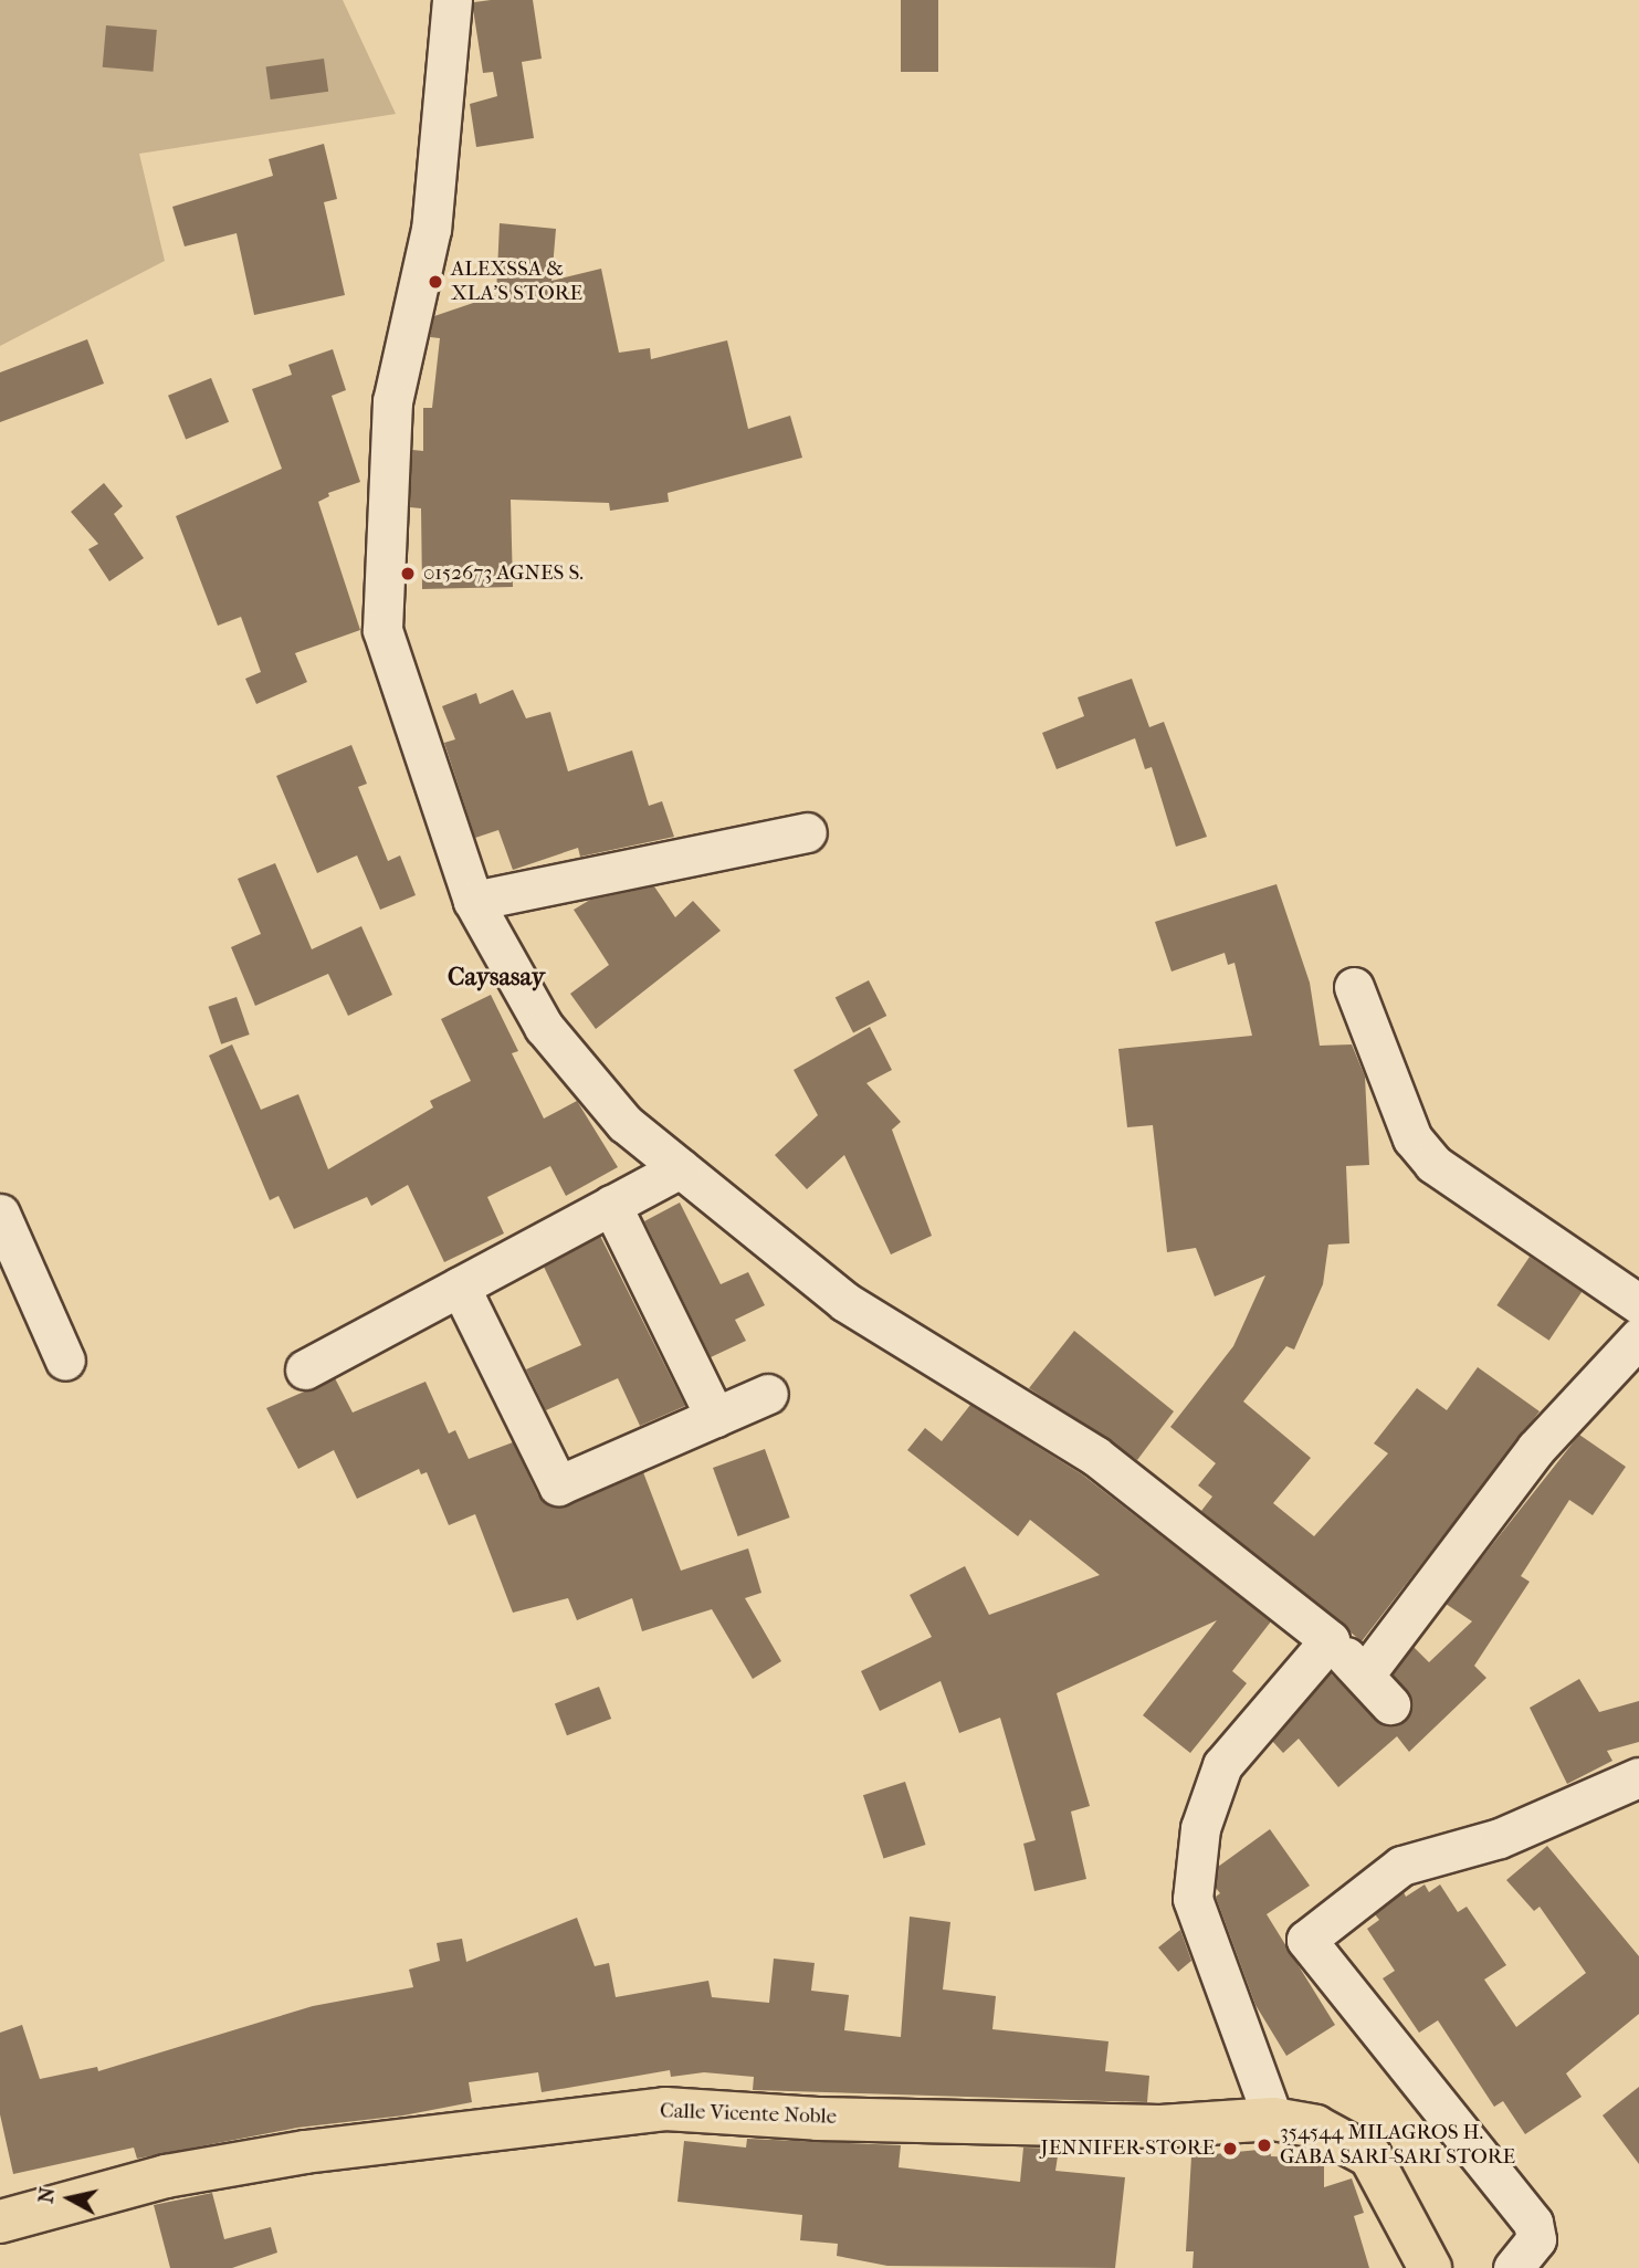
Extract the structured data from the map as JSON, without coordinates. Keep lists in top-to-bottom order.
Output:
{
  "streets": {
    "main road": ["Calle Vicente Noble"]
  },
  "districts": ["Caysasay"],
  "places": [
    "ALEXSSA & XLA'S STORE",
    "0152673 AGNES S.",
    "354544 MILAGROS H. GABA SARI-SARI STORE",
    "JENNIFER STORE"
  ],
  "north": "left"
}
